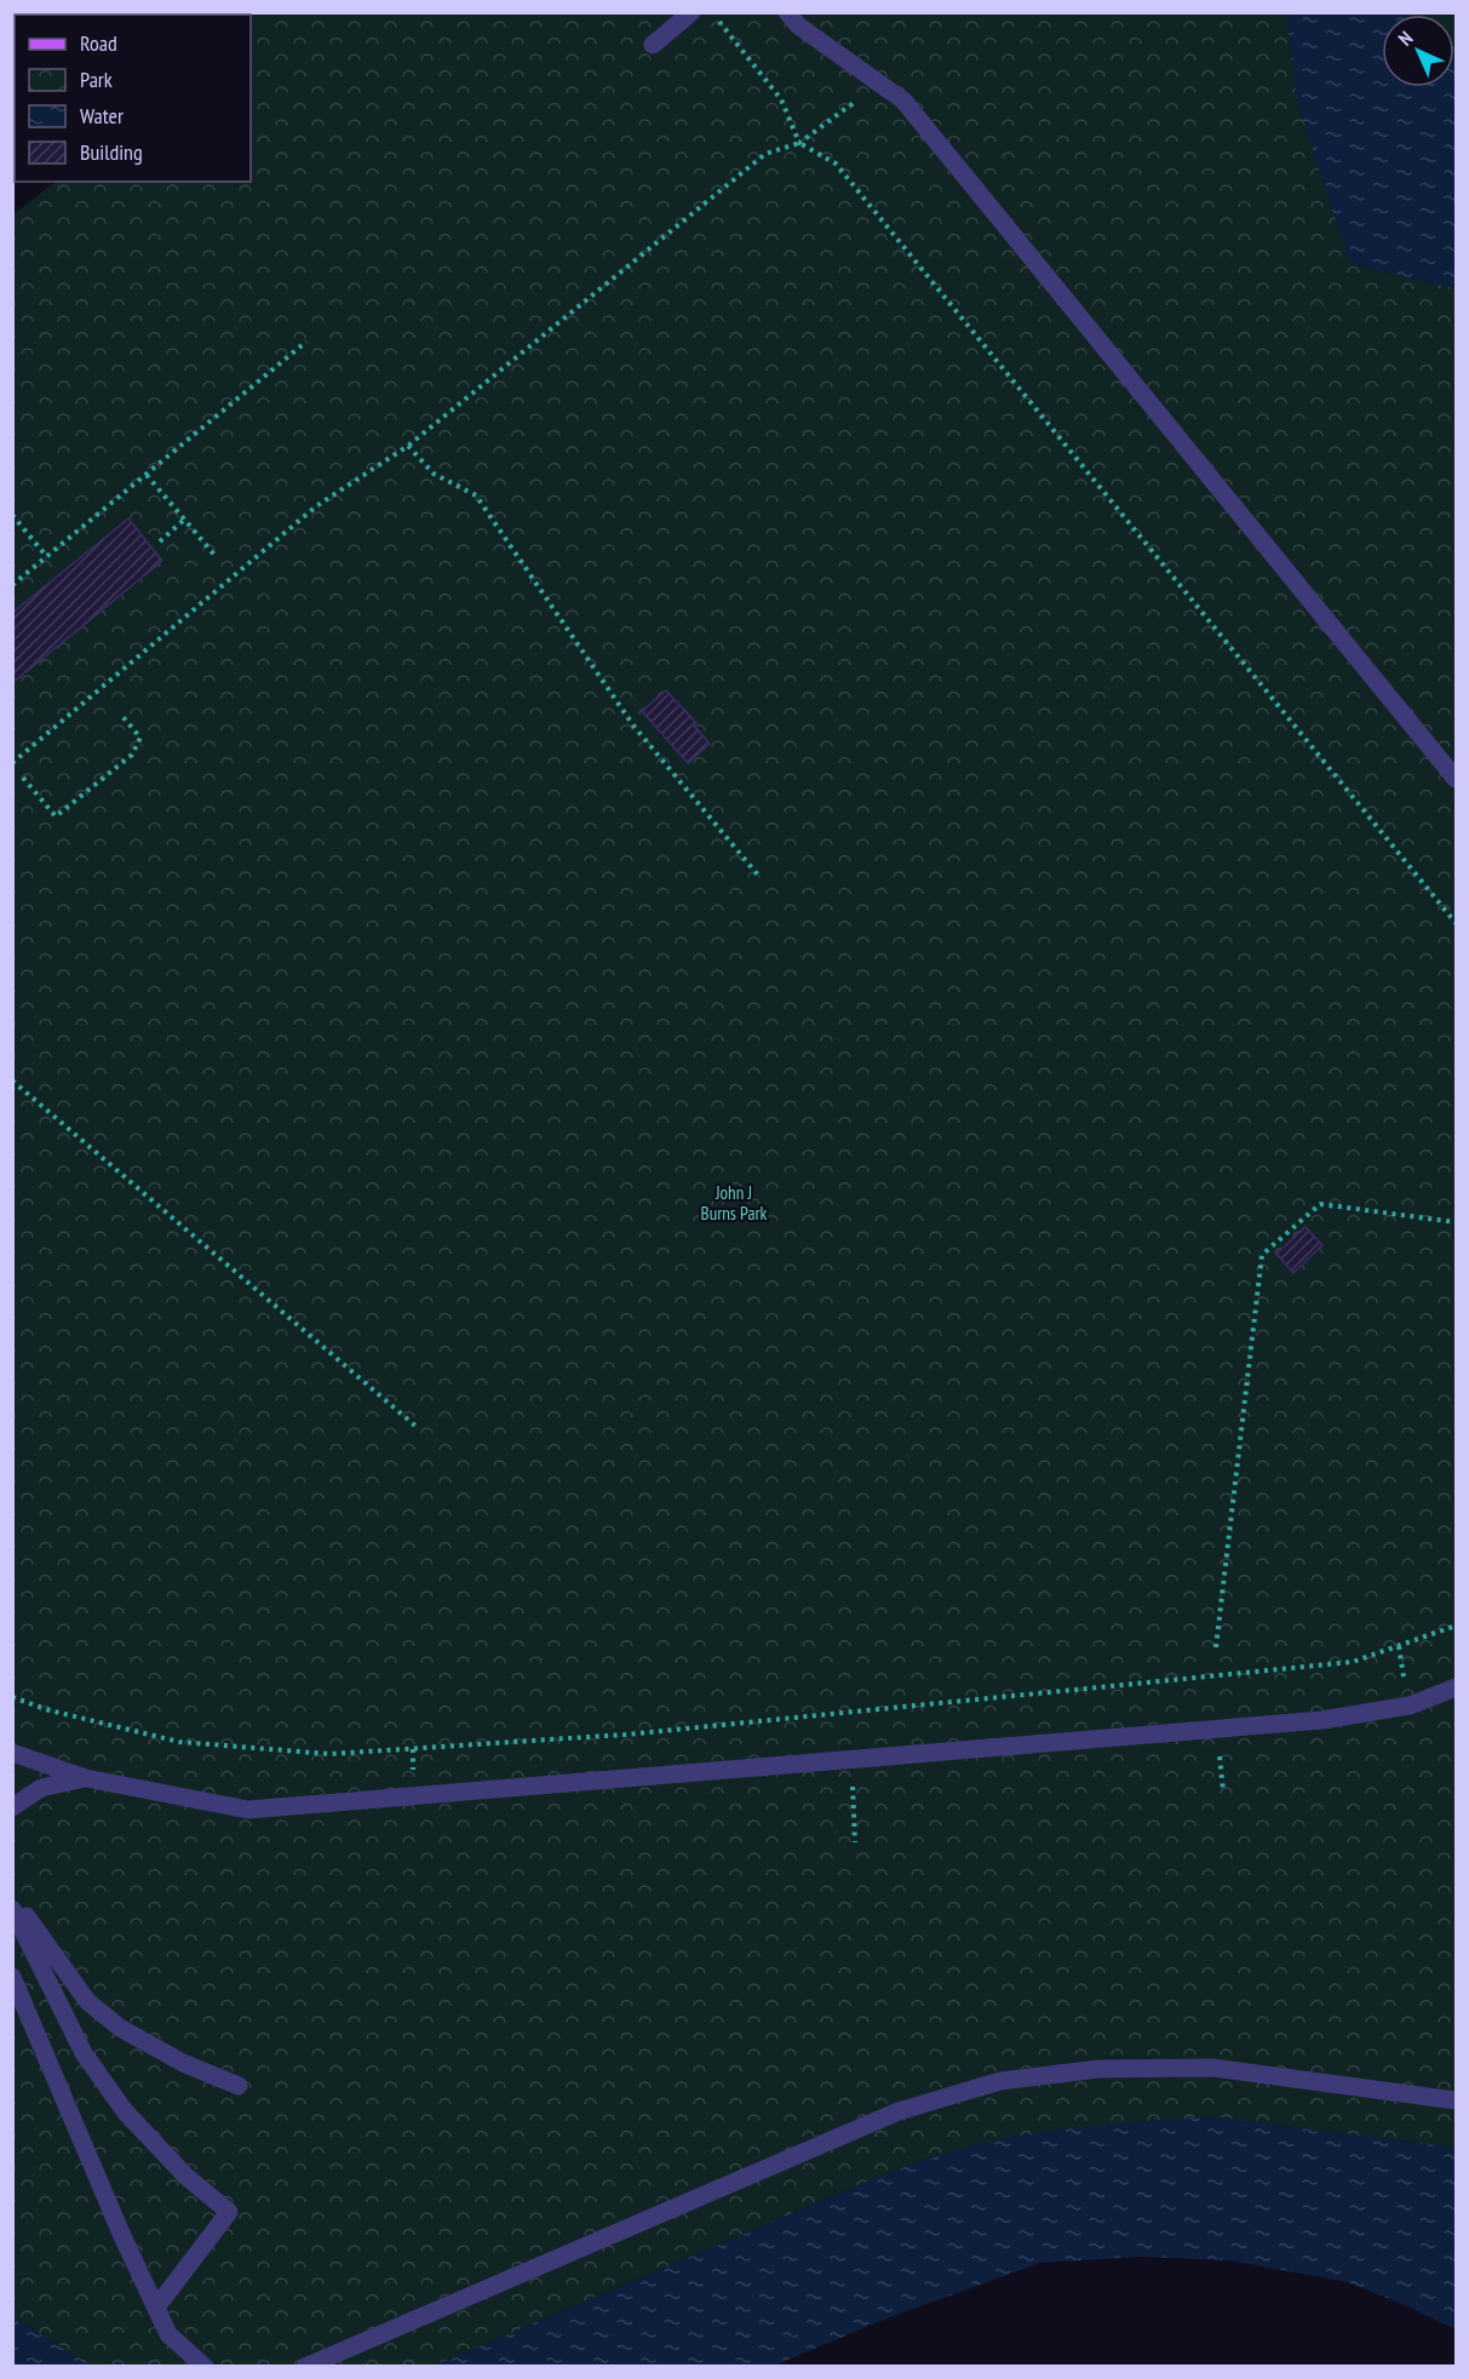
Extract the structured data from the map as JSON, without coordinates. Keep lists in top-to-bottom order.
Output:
{
  "parks": ["John J Burns Park"],
  "legend": [
    "Road",
    "Park",
    "Water",
    "Building"
  ],
  "north": "top left"
}
